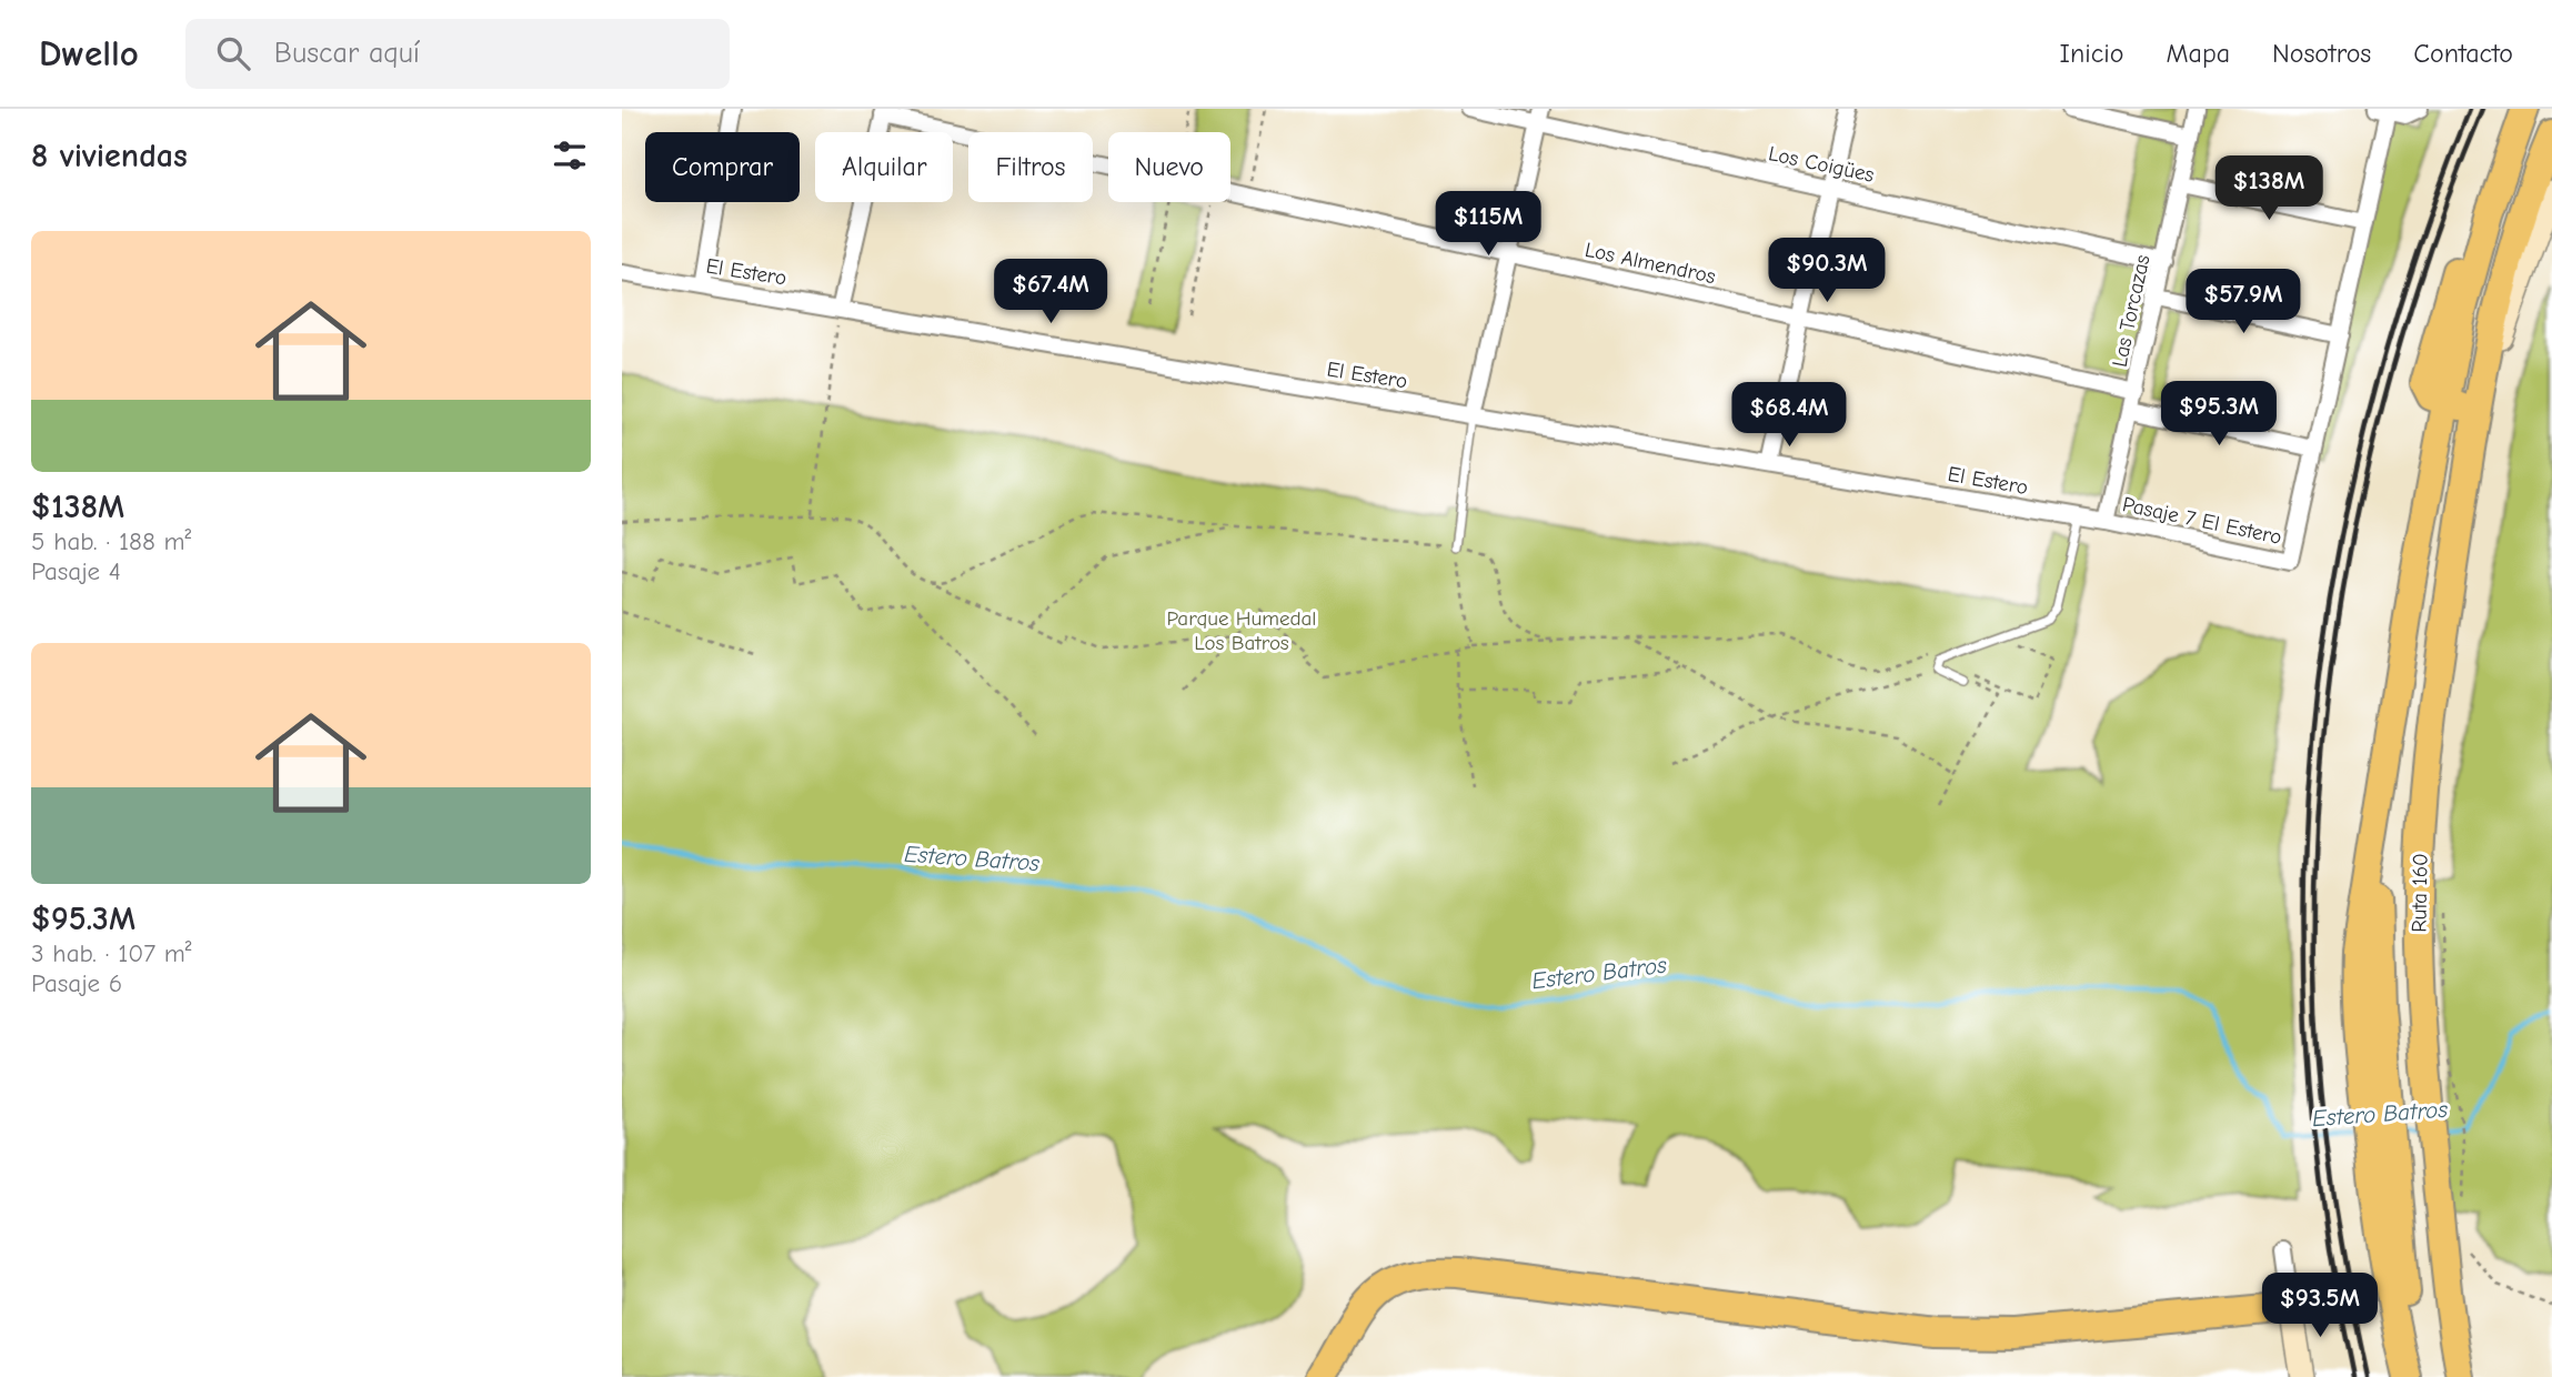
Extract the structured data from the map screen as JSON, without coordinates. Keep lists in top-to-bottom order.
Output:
{
  "streets": {
    "highway": ["Ruta 160"],
    "street": [
      "Los Coigües",
      "Los Almendros",
      "El Estero",
      "Las Torcazas",
      "Pasaje 7 El Estero"
    ]
  },
  "crossings": [
    ["Los Coigües", "Las Torcazas"],
    ["Los Almendros", "Las Torcazas"],
    ["El Estero", "Las Torcazas"],
    ["El Estero", "Pasaje 7 El Estero"],
    ["Las Torcazas", "Pasaje 7 El Estero"]
  ],
  "water": ["Estero Batros"],
  "parks": ["Parque Humedal Los Batros"],
  "page": {
    "header": "Dwello",
    "search": "Buscar aquí",
    "nav": [
      "Inicio",
      "Mapa",
      "Nosotros",
      "Contacto"
    ],
    "heading": "8 viviendas",
    "chip": [
      "Comprar",
      "Alquilar",
      "Filtros",
      "Nuevo"
    ],
    "price": [
      "$138M",
      "$115M",
      "$90.3M",
      "$67.4M",
      "$57.9M",
      "$95.3M",
      "$68.4M",
      "$93.5M"
    ],
    "list": [
      {
        "name": "$138M",
        "note": "5 hab. · 188 m² · Pasaje 4"
      },
      {
        "name": "$95.3M",
        "note": "3 hab. · 107 m² · Pasaje 6"
      }
    ]
  }
}
